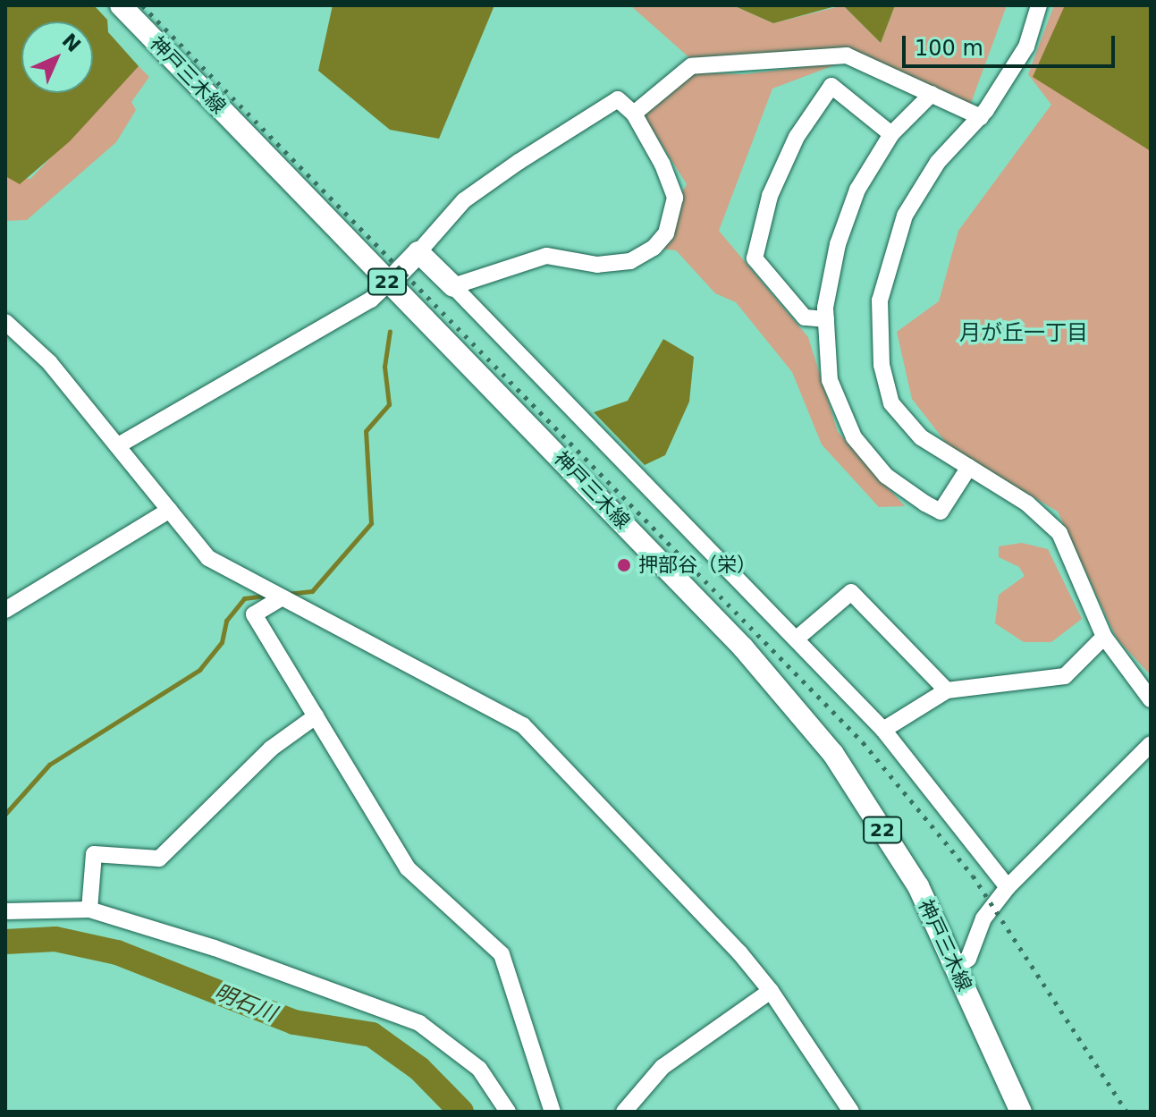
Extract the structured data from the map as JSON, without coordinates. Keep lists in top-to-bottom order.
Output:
{
  "streets": {
    "main road": ["神戸三木線", "22"]
  },
  "districts": ["月が丘一丁目"],
  "water": ["明石川"],
  "places": ["押部谷（栄）"],
  "scale_bar": "100 m",
  "north": "top right"
}
